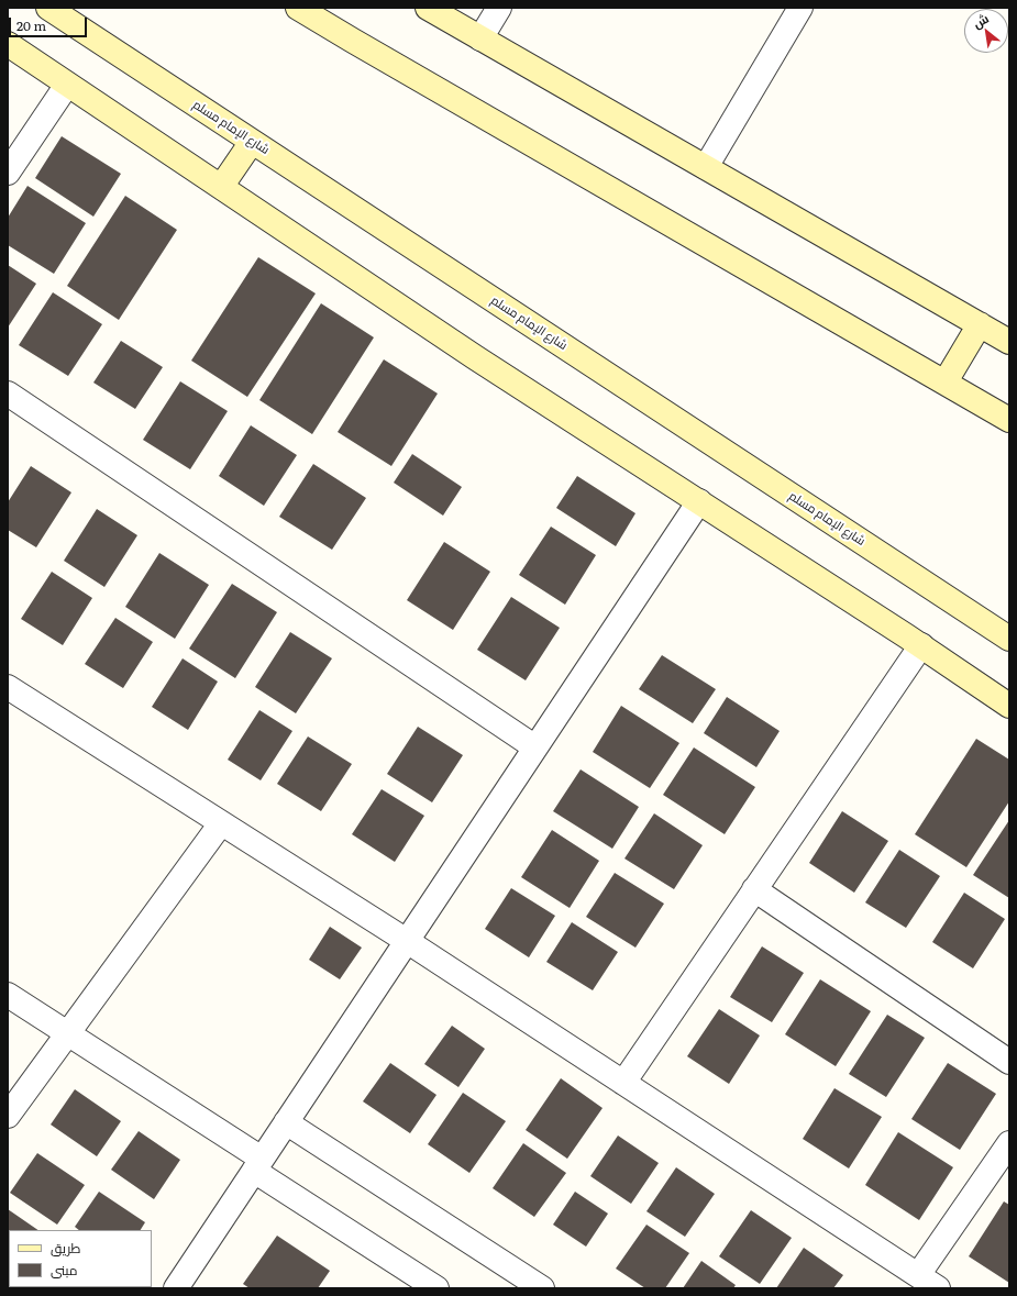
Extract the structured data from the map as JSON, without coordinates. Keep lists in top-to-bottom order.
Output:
{
  "streets": {
    "main road": ["شارع الإمام مسلم"]
  },
  "legend": ["طريق", "مبنى"],
  "scale_bar": "20 m",
  "north": "top left"
}
